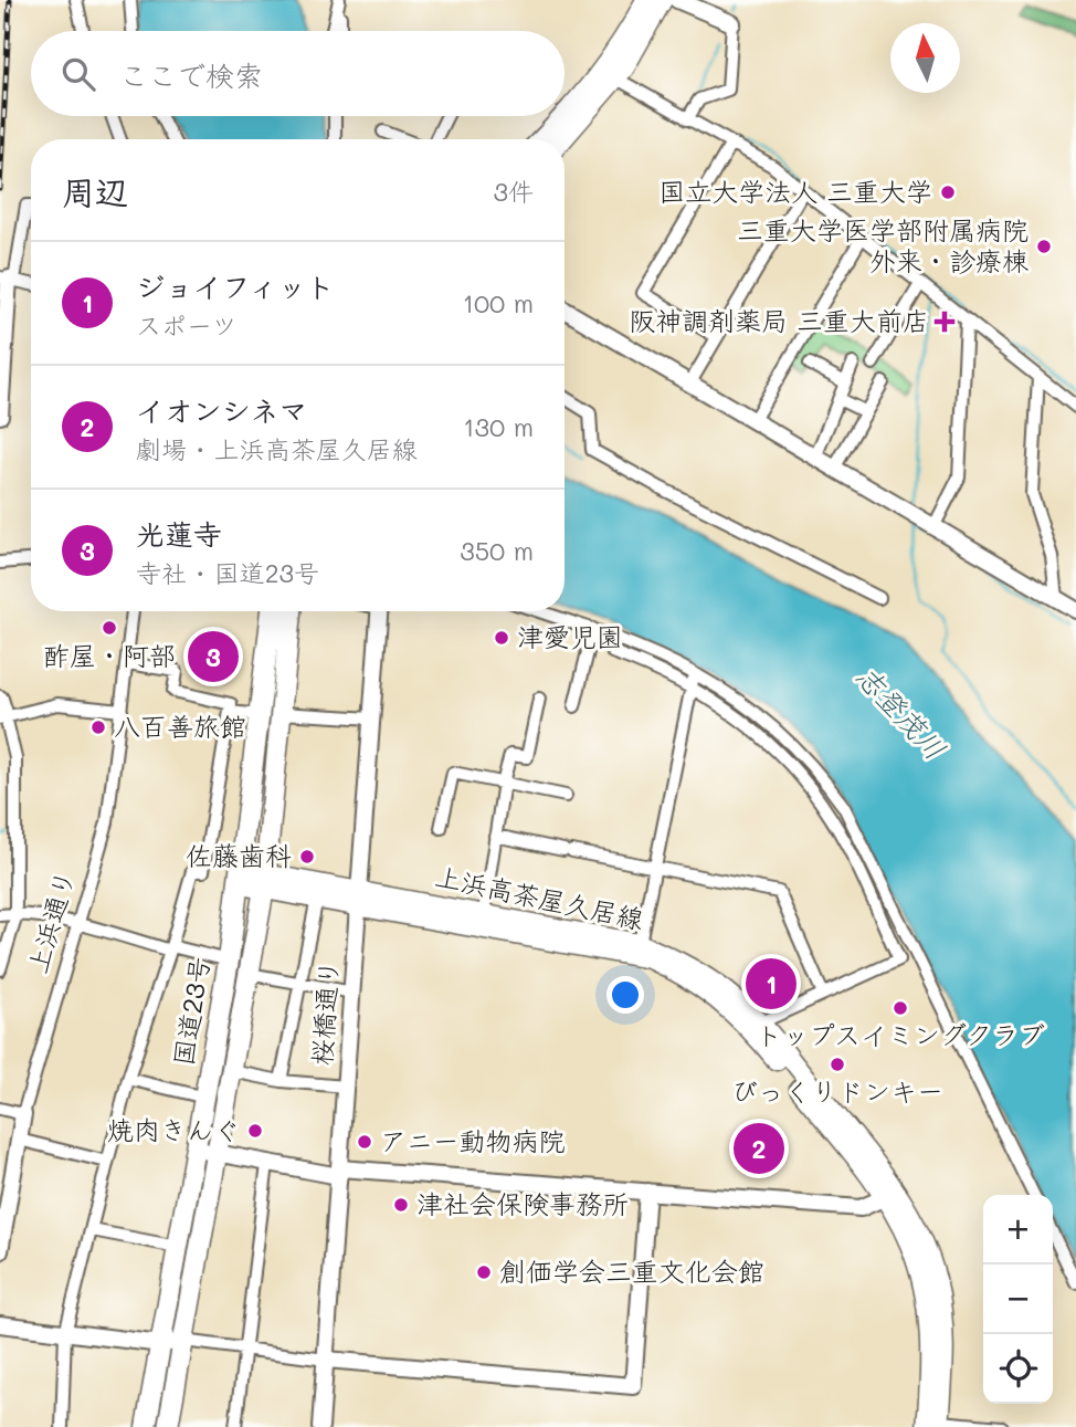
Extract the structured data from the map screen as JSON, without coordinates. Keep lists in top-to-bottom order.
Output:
{
  "streets": {
    "highway": ["国道23号"],
    "main road": ["上浜高茶屋久居線"],
    "street": ["上浜通り", "桜橋通り"]
  },
  "crossings": [
    ["上浜高茶屋久居線", "国道23号"],
    ["上浜高茶屋久居線", "桜橋通り"]
  ],
  "water": ["志登茂川"],
  "places": {
    "other": [
      "国立大学法人 三重大学",
      "三重大学医学部附属病院 外来・診療棟",
      "酢屋・阿部",
      "津愛児園",
      "八百善旅館",
      "佐藤歯科",
      "トップスイミングクラブ",
      "びっくりドンキー",
      "焼肉きんぐ",
      "アニー動物病院",
      "津社会保険事務所",
      "創価学会三重文化会館"
    ],
    "health": ["阪神調剤薬局 三重大前店"]
  },
  "north": "top",
  "page": {
    "search": "ここで検索",
    "heading": ["周辺", "3件"],
    "list": [
      {
        "mark": "1",
        "name": "ジョイフィット",
        "note": "スポーツ",
        "value": "100 m"
      },
      {
        "mark": "2",
        "name": "イオンシネマ",
        "note": "劇場 · 上浜高茶屋久居線",
        "value": "130 m"
      },
      {
        "mark": "3",
        "name": "光蓮寺",
        "note": "寺社 · 国道23号",
        "value": "350 m"
      }
    ],
    "pins": ["3", "1", "2"],
    "map_buttons": ["+", "−"]
  }
}
